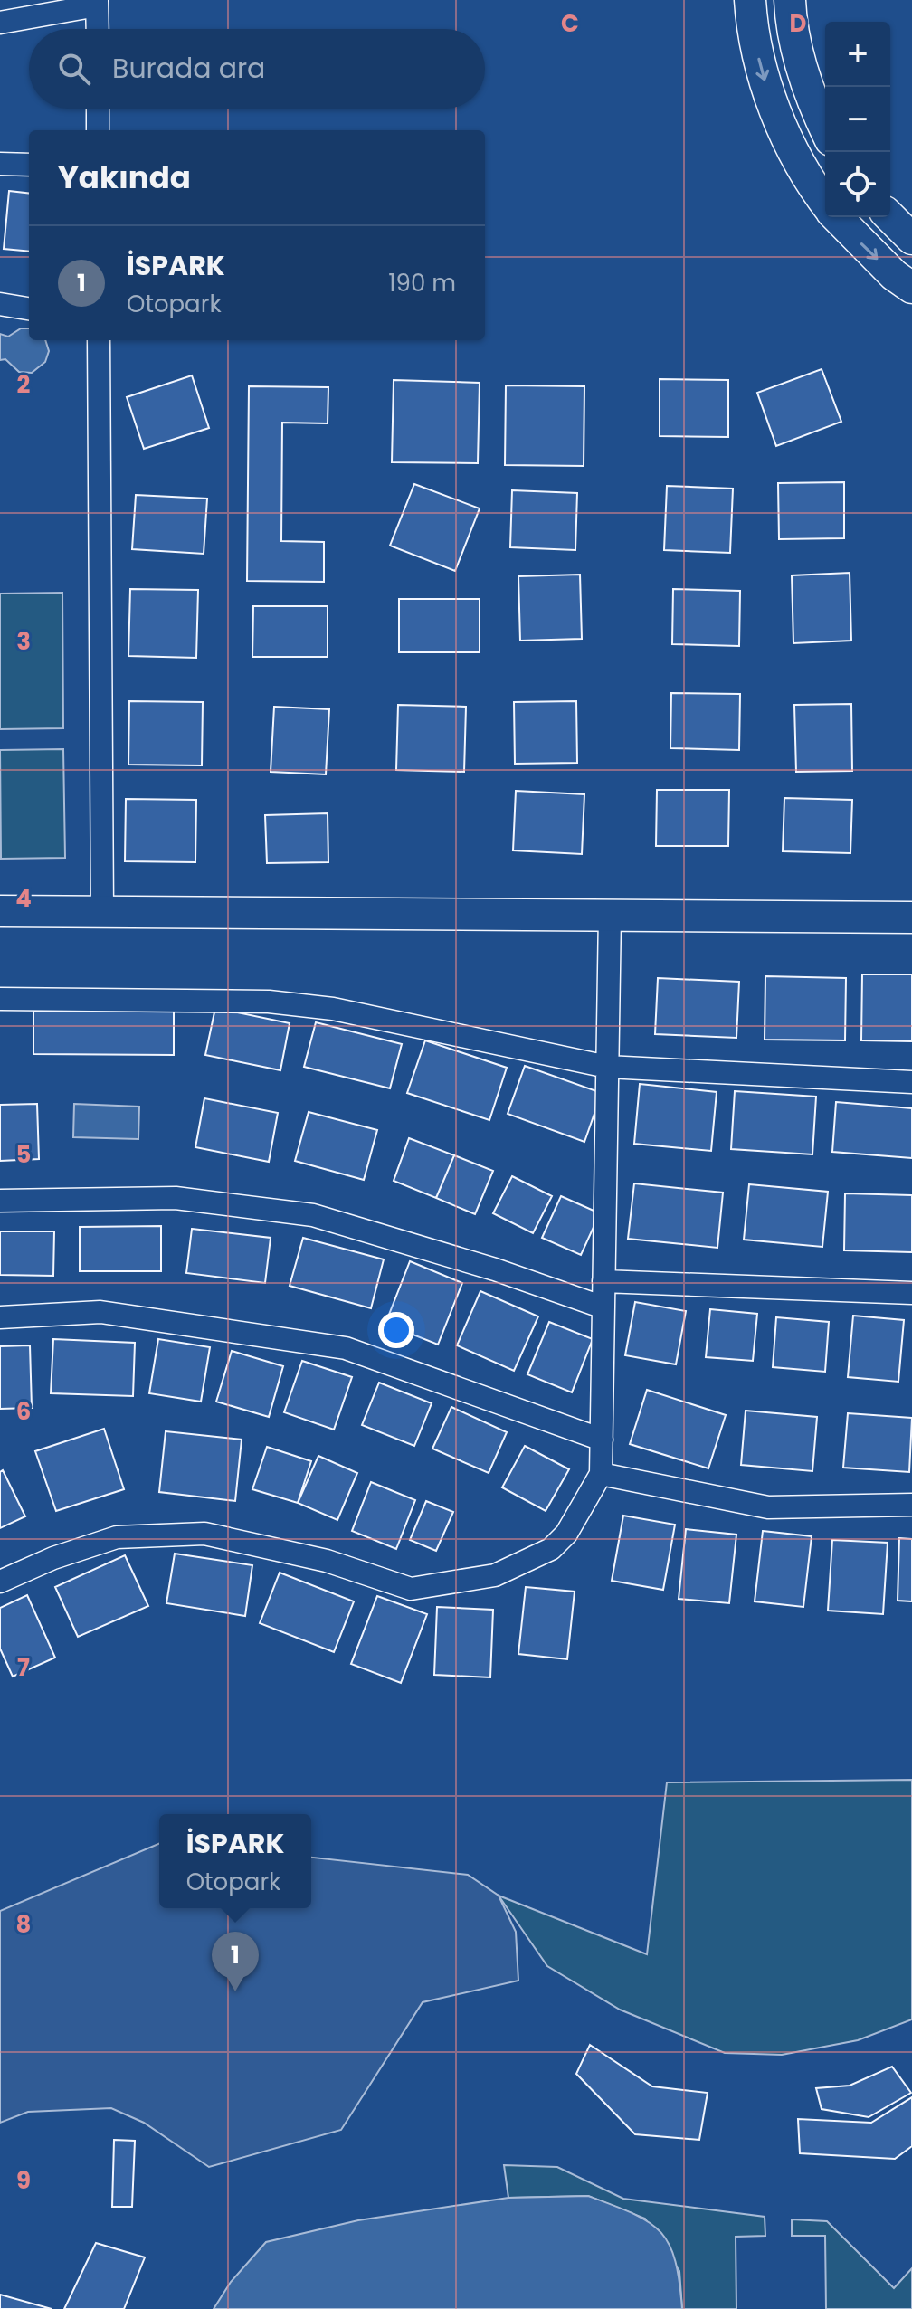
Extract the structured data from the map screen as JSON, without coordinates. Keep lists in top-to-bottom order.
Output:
{
  "page": {
    "map_buttons": ["+", "−"],
    "search": "Burada ara",
    "heading": "Yakında",
    "list": [
      {
        "mark": "1",
        "name": "İSPARK",
        "note": "Otopark",
        "value": "190 m"
      }
    ],
    "popup": ["İSPARK", "Otopark"],
    "pins": "1"
  },
  "grid": {
    "columns": ["C", "D"],
    "rows": [
      "2",
      "3",
      "4",
      "5",
      "6",
      "7",
      "8",
      "9"
    ]
  }
}
